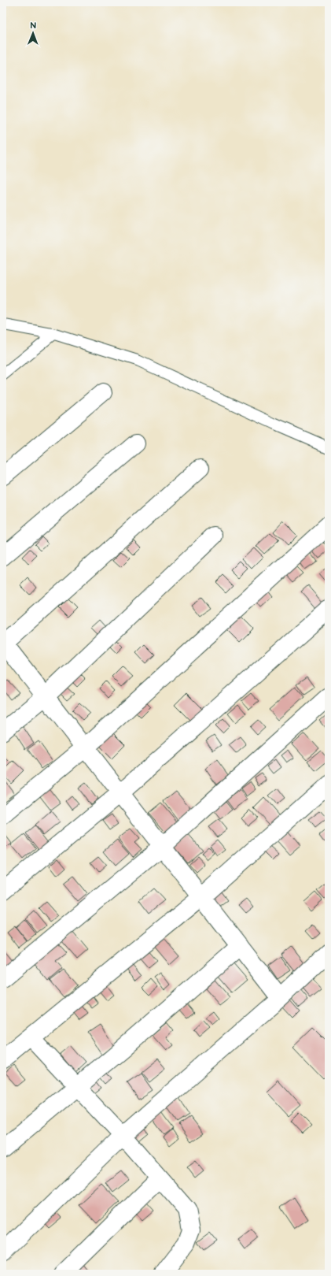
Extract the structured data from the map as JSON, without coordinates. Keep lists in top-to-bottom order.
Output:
{
  "north": "top"
}
